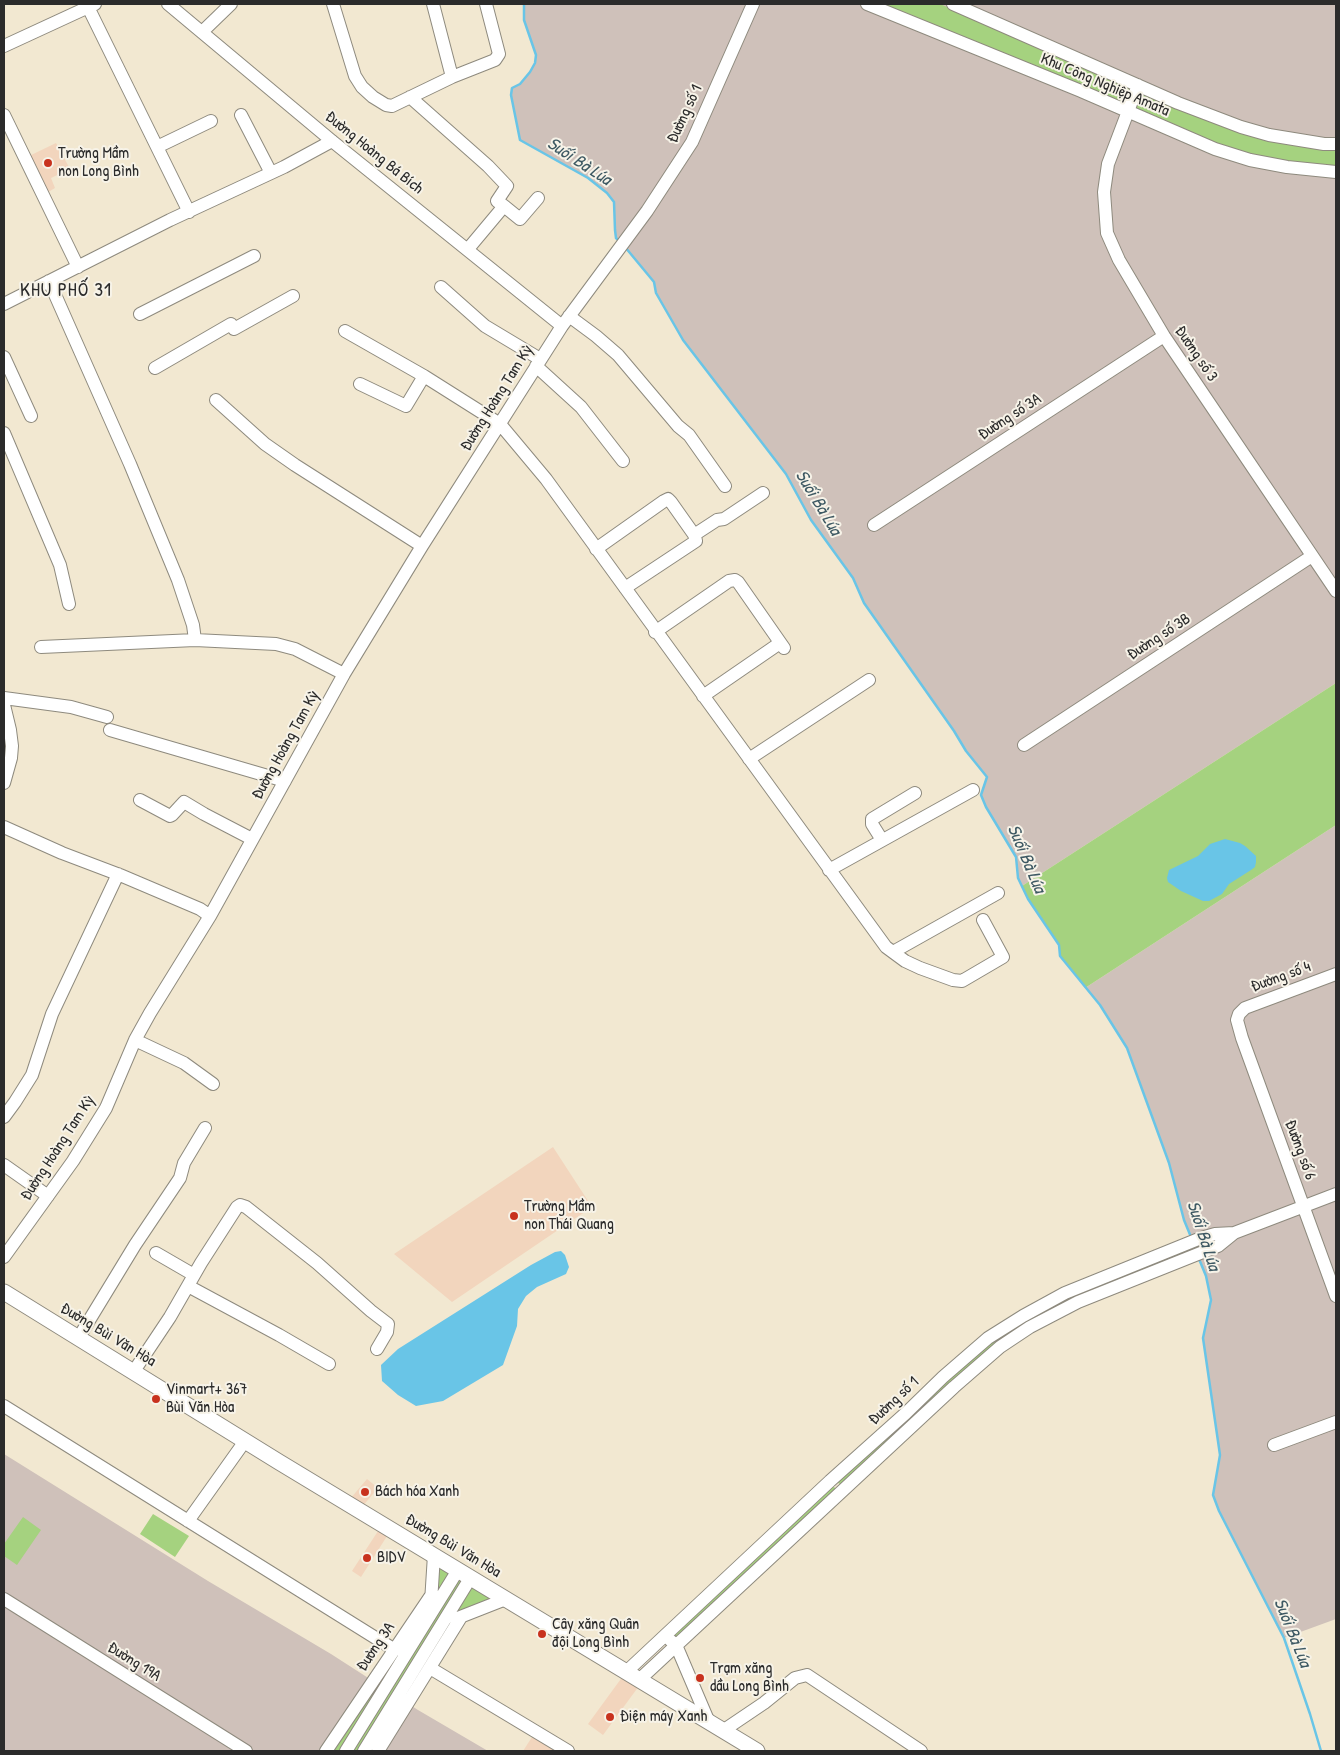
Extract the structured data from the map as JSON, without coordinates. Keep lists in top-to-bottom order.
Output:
{
  "streets": {
    "main road": ["Đường Bùi Văn Hòa"],
    "street": [
      "Khu Công Nghiệp Amata",
      "Đường số 1",
      "Đường Hoàng Bá Bích",
      "Đường số 3",
      "Đường Hoàng Tam Kỳ",
      "Đường số 3A",
      "Đường số 3B",
      "Đường số 4",
      "Đường số 6",
      "Đường 3A",
      "Đường 19A"
    ]
  },
  "crossings": [
    ["Khu Công Nghiệp Amata", "Đường số 3"],
    ["Đường số 1", "Đường Hoàng Tam Kỳ"],
    ["Đường số 1", "Đường số 6"],
    ["Đường số 1", "Đường Bùi Văn Hòa"],
    ["Đường Hoàng Bá Bích", "Đường Hoàng Tam Kỳ"],
    ["Đường số 3", "Đường số 3A"],
    ["Đường số 3", "Đường số 3B"],
    ["Đường số 4", "Đường số 6"],
    ["Đường Bùi Văn Hòa", "Đường 3A"]
  ],
  "districts": ["KHU PHỐ 31"],
  "water": ["Suối Bà Lúa"],
  "places": [
    "Trường Mầm non Long Bình",
    "Trường Mầm non Thái Quang",
    "Vinmart+ 367 Bùi Văn Hòa",
    "Bách hóa Xanh",
    "BIDV",
    "Cây xăng Quân đội Long Bình",
    "Trạm xăng dầu Long Bình",
    "Điện máy Xanh"
  ]
}
